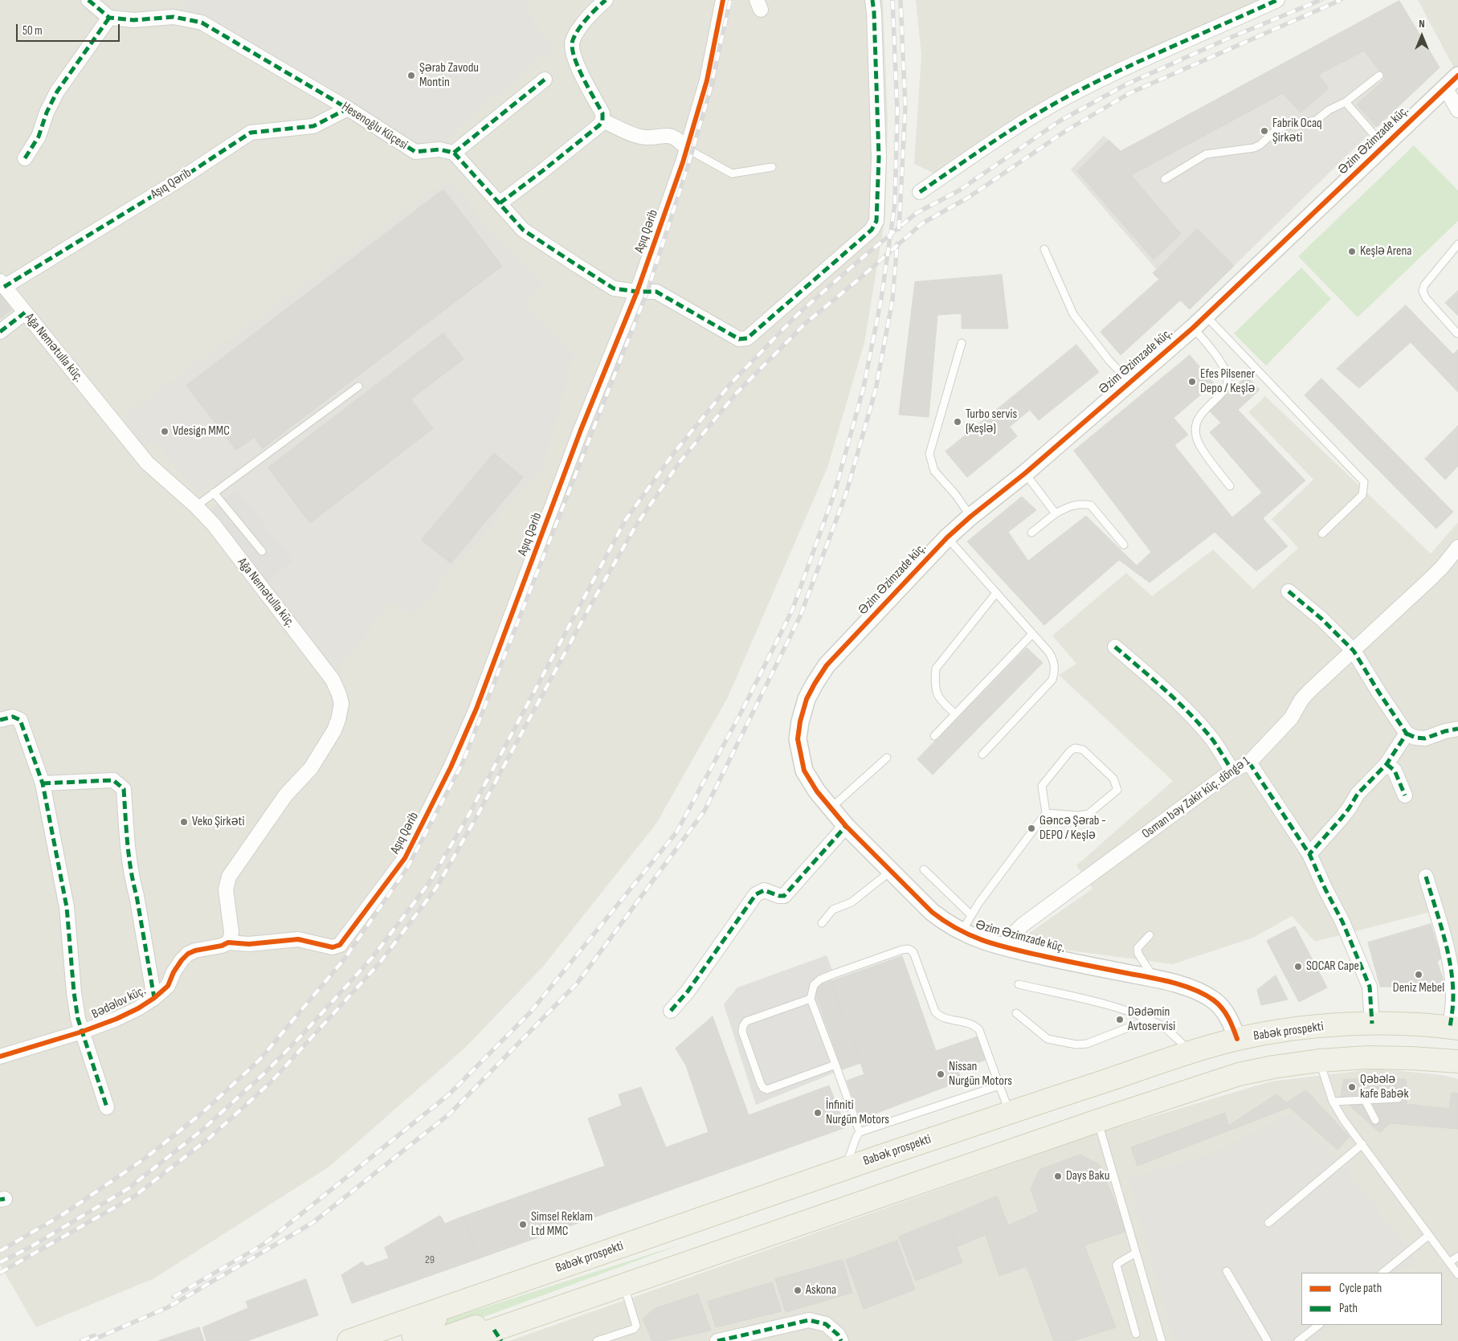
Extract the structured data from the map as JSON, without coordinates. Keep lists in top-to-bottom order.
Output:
{
  "streets": {
    "main road": ["Babək prospekti"],
    "street": [
      "Hesenoğlu Küçesi",
      "Əzim Əzimzade küç.",
      "Aşıq Qərib",
      "Ağa Nemətulla küç.",
      "Osman bəy Zakir küç. döngə 1",
      "Bədəlov küç."
    ]
  },
  "crossings": [
    ["Hesenoğlu Küçesi", "Aşıq Qərib"],
    ["Əzim Əzimzade küç.", "Osman bəy Zakir küç. döngə 1"],
    ["Əzim Əzimzade küç.", "Babək prospekti"],
    ["Aşıq Qərib", "Ağa Nemətulla küç."],
    ["Aşıq Qərib", "Bədəlov küç."],
    ["Ağa Nemətulla küç.", "Bədəlov küç."]
  ],
  "places": [
    "Şərab Zavodu Montin",
    "Fabrik Ocaq Şirkəti",
    "Keşlə Arena",
    "Efes Pilsener Depo / Keşlə",
    "Turbo servis (Keşlə)",
    "Vdesign MMC",
    "Veko Şirkəti",
    "Gəncə Şərab - DEPO / Keşlə",
    "SOCAR Cape",
    "Deniz Mebel",
    "Dədəmin Avtoservisi",
    "Nissan Nurgün Motors",
    "Qəbələ kafe Babək",
    "İnfiniti Nurgün Motors",
    "Days Baku",
    "Simsel Reklam Ltd MMC",
    "Askona"
  ],
  "house_numbers": ["29"],
  "legend": ["Cycle path", "Path"],
  "scale_bar": "50 m",
  "north": "top"
}
